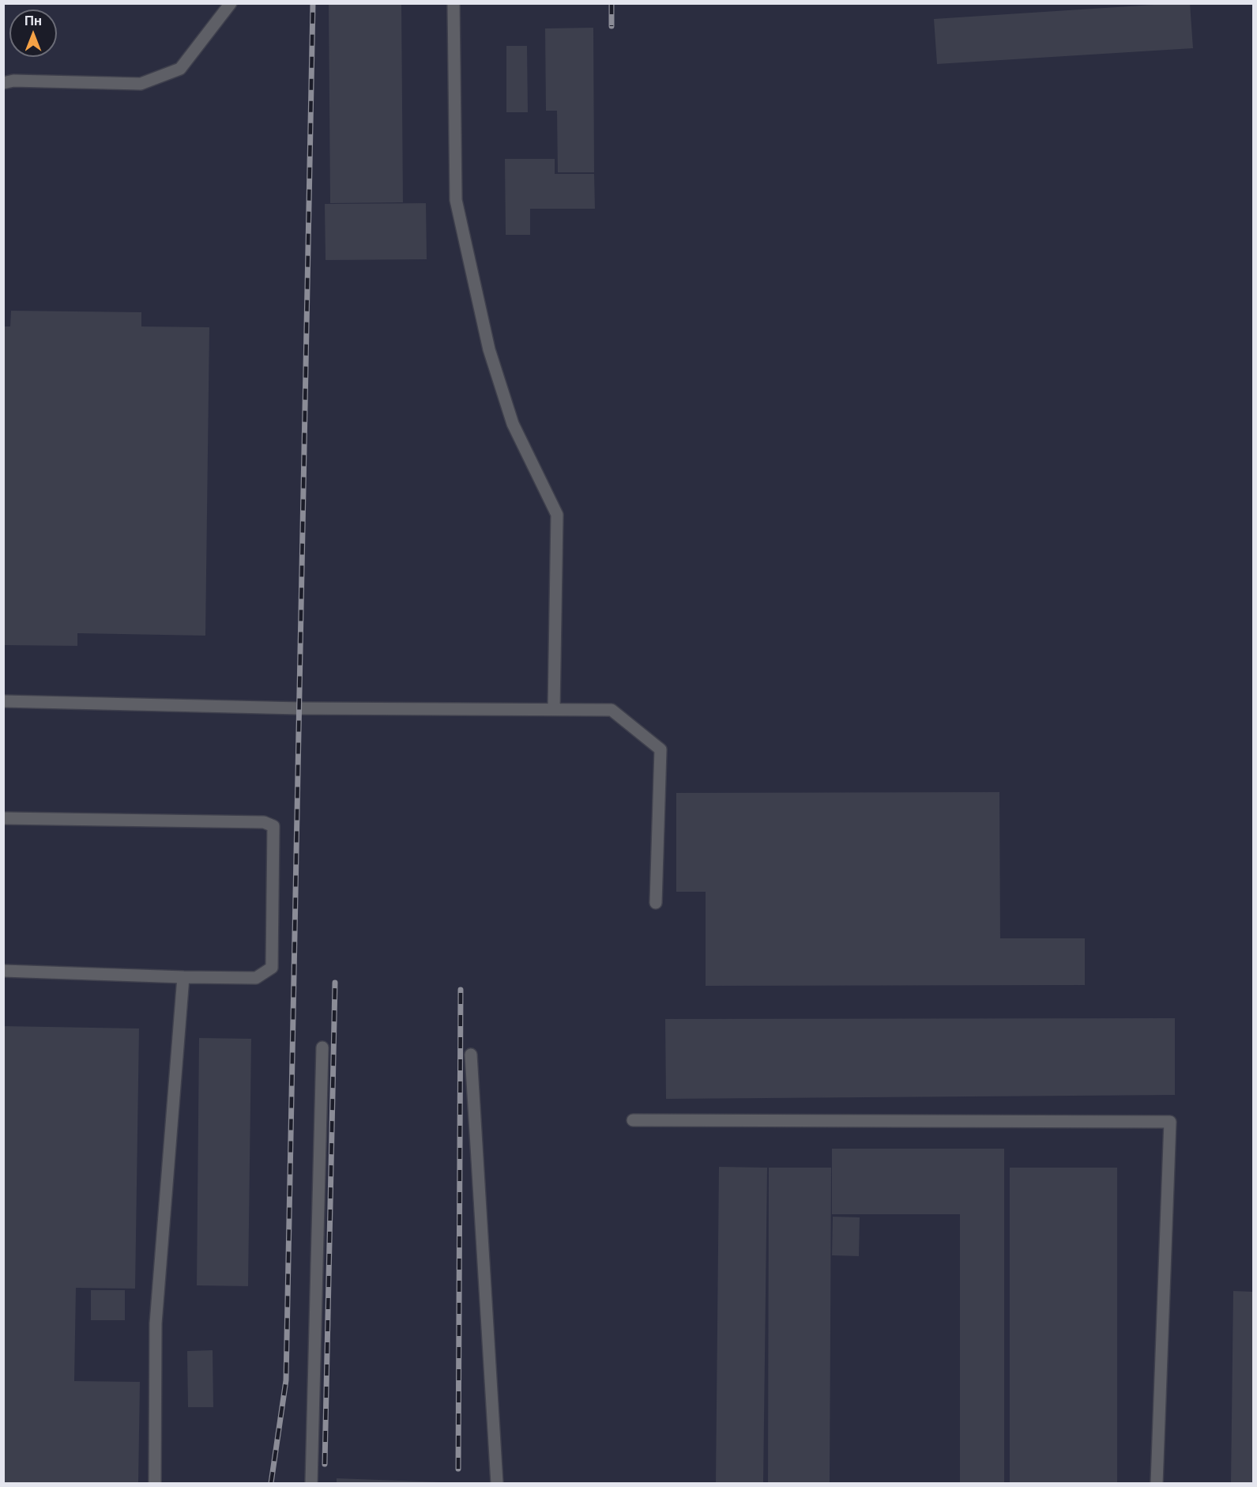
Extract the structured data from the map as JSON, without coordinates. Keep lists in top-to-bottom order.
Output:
{
  "north": "top"
}
